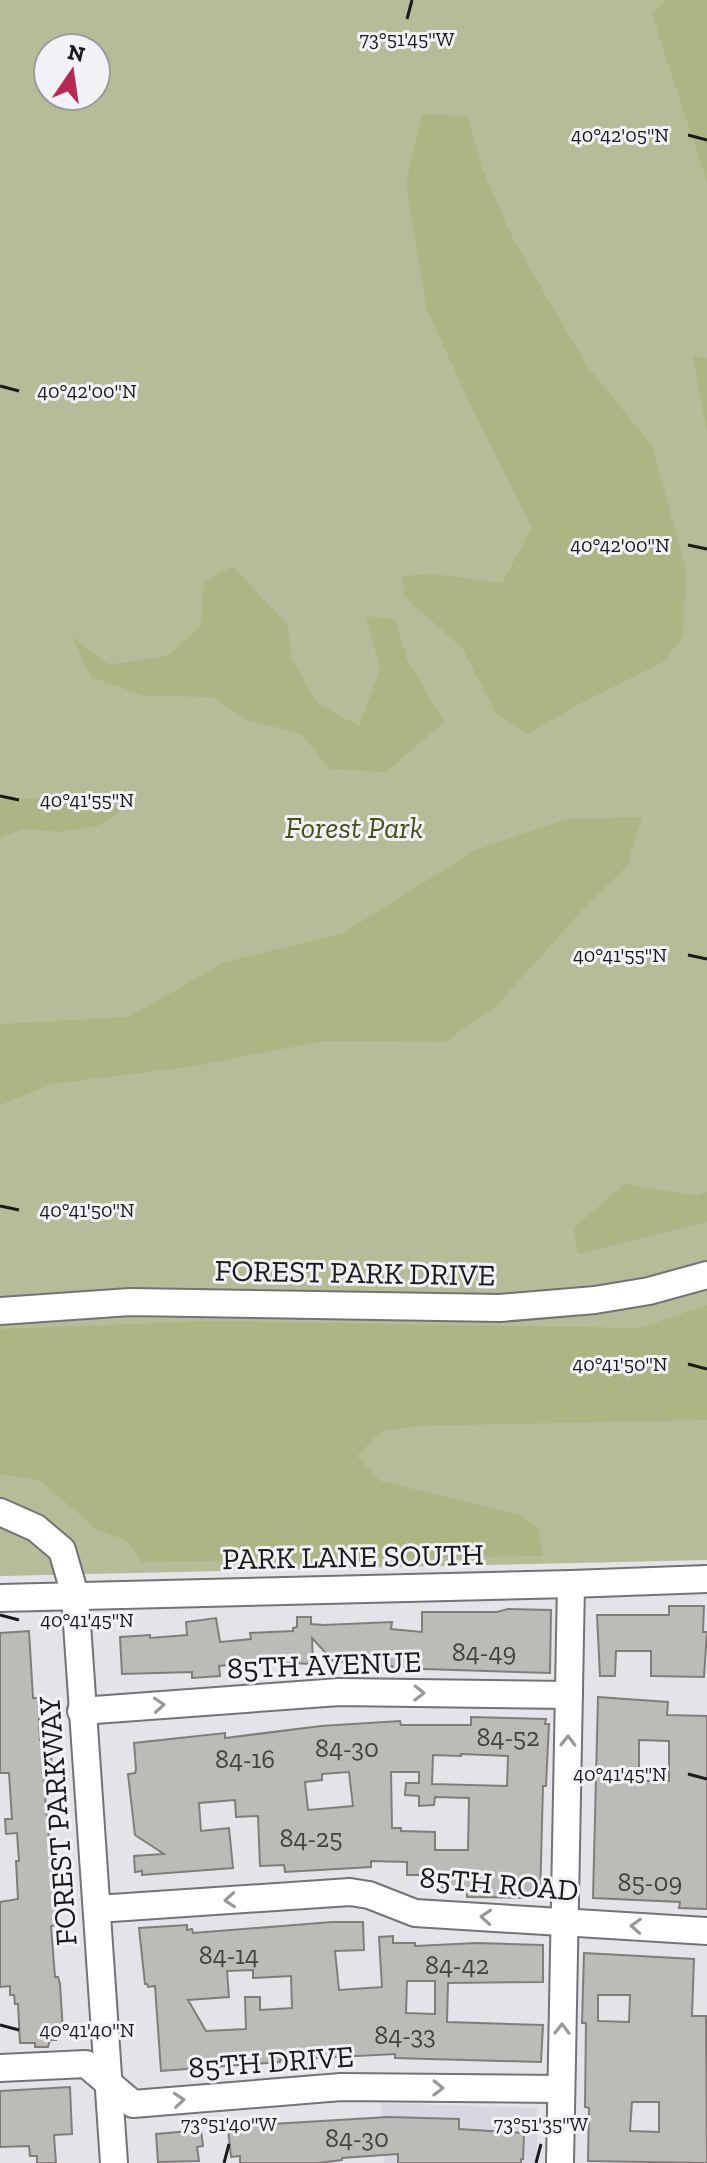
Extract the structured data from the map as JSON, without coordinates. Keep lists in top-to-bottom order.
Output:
{
  "streets": {
    "street": [
      "FOREST PARK DRIVE",
      "PARK LANE SOUTH",
      "85TH AVENUE",
      "FOREST PARKWAY",
      "85TH ROAD",
      "85TH DRIVE"
    ]
  },
  "crossings": [
    ["PARK LANE SOUTH", "FOREST PARKWAY"],
    ["85TH AVENUE", "FOREST PARKWAY"],
    ["FOREST PARKWAY", "85TH ROAD"],
    ["FOREST PARKWAY", "85TH DRIVE"]
  ],
  "one_way": ["85TH AVENUE", "85TH ROAD", "85TH DRIVE"],
  "parks": ["Forest Park"],
  "house_numbers": [
    "84-49",
    "84-52",
    "84-30",
    "84-16",
    "84-25",
    "85-09",
    "84-14",
    "84-42",
    "84-33",
    "84-30"
  ],
  "north": "top",
  "coordinates": [
    "73°51'45\"W",
    "40°42'05\"N",
    "40°42'00\"N",
    "40°41'55\"N",
    "40°41'50\"N",
    "40°41'45\"N",
    "40°41'40\"N",
    "73°51'40\"W",
    "73°51'35\"W"
  ]
}
